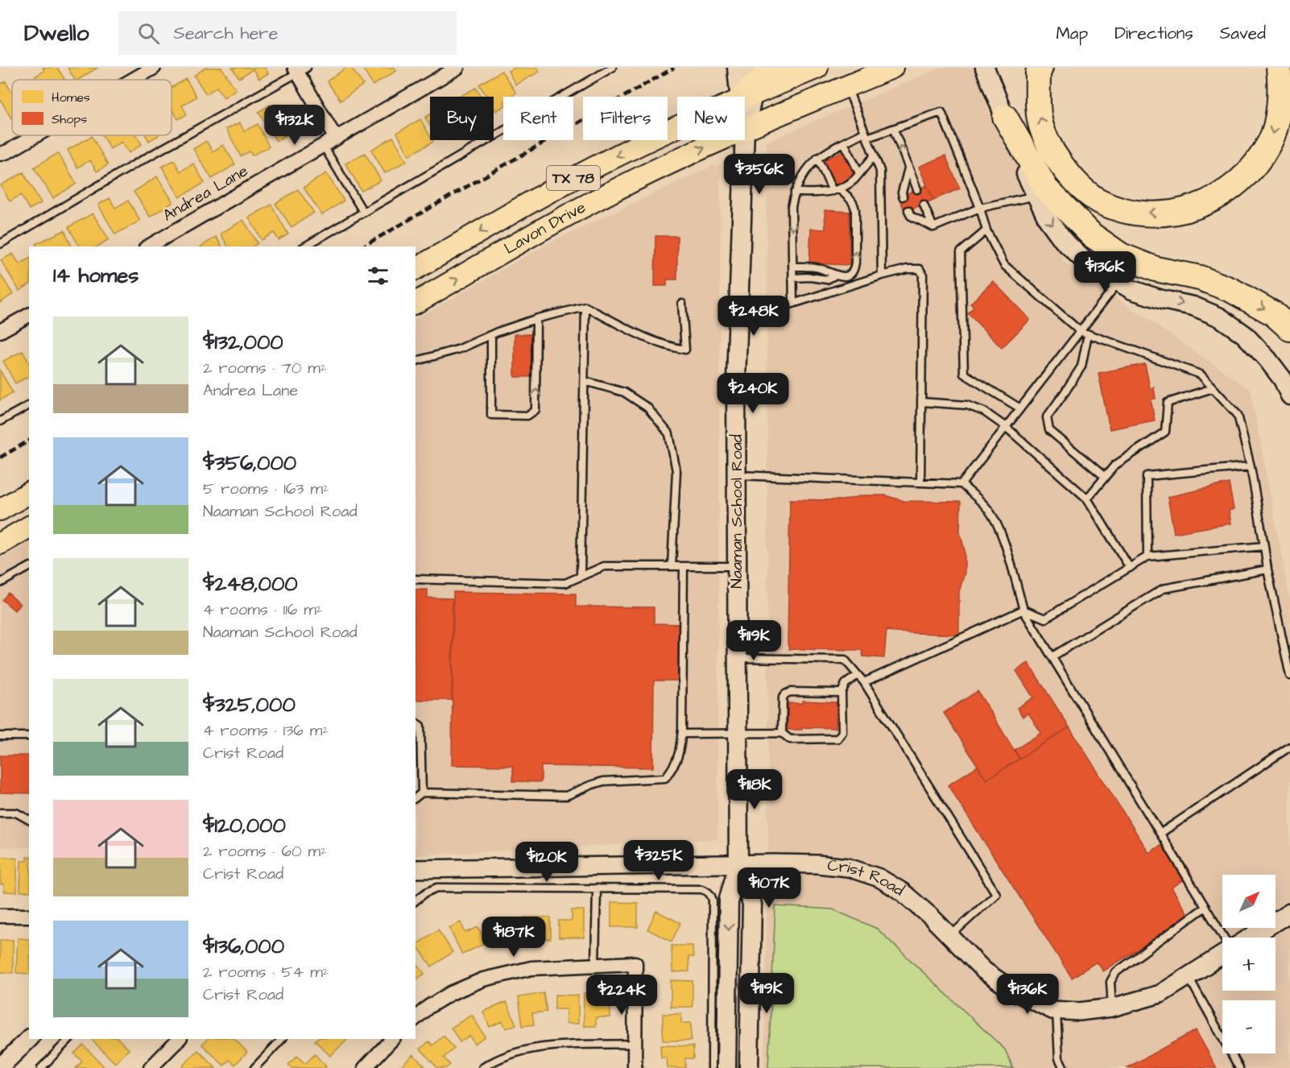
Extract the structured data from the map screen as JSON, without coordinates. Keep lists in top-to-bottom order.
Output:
{
  "streets": {
    "main road": ["TX 78", "Lavon Drive", "Naaman School Road"],
    "street": ["Andrea Lane", "Crist Road"]
  },
  "crossings": [
    ["Lavon Drive", "Naaman School Road"],
    ["Naaman School Road", "Crist Road"]
  ],
  "legend": ["Homes", "Shops"],
  "north": "top right",
  "page": {
    "header": "Dwello",
    "search": "Search here",
    "nav": ["Map", "Directions", "Saved"],
    "chip": [
      "Buy",
      "Rent",
      "Filters",
      "New"
    ],
    "price": [
      "$132K",
      "$356K",
      "$136K",
      "$248K",
      "$240K",
      "$119K",
      "$118K",
      "$325K",
      "$120K",
      "$107K",
      "$187K",
      "$119K",
      "$136K",
      "$224K"
    ],
    "heading": "14 homes",
    "list": [
      {
        "name": "$132,000",
        "note": "2 rooms · 70 m² · Andrea Lane"
      },
      {
        "name": "$356,000",
        "note": "5 rooms · 163 m² · Naaman School Road"
      },
      {
        "name": "$248,000",
        "note": "4 rooms · 116 m² · Naaman School Road"
      },
      {
        "name": "$325,000",
        "note": "4 rooms · 136 m² · Crist Road"
      },
      {
        "name": "$120,000",
        "note": "2 rooms · 60 m² · Crist Road"
      },
      {
        "name": "$136,000",
        "note": "2 rooms · 54 m² · Crist Road"
      }
    ],
    "map_buttons": ["+", "−"]
  }
}
